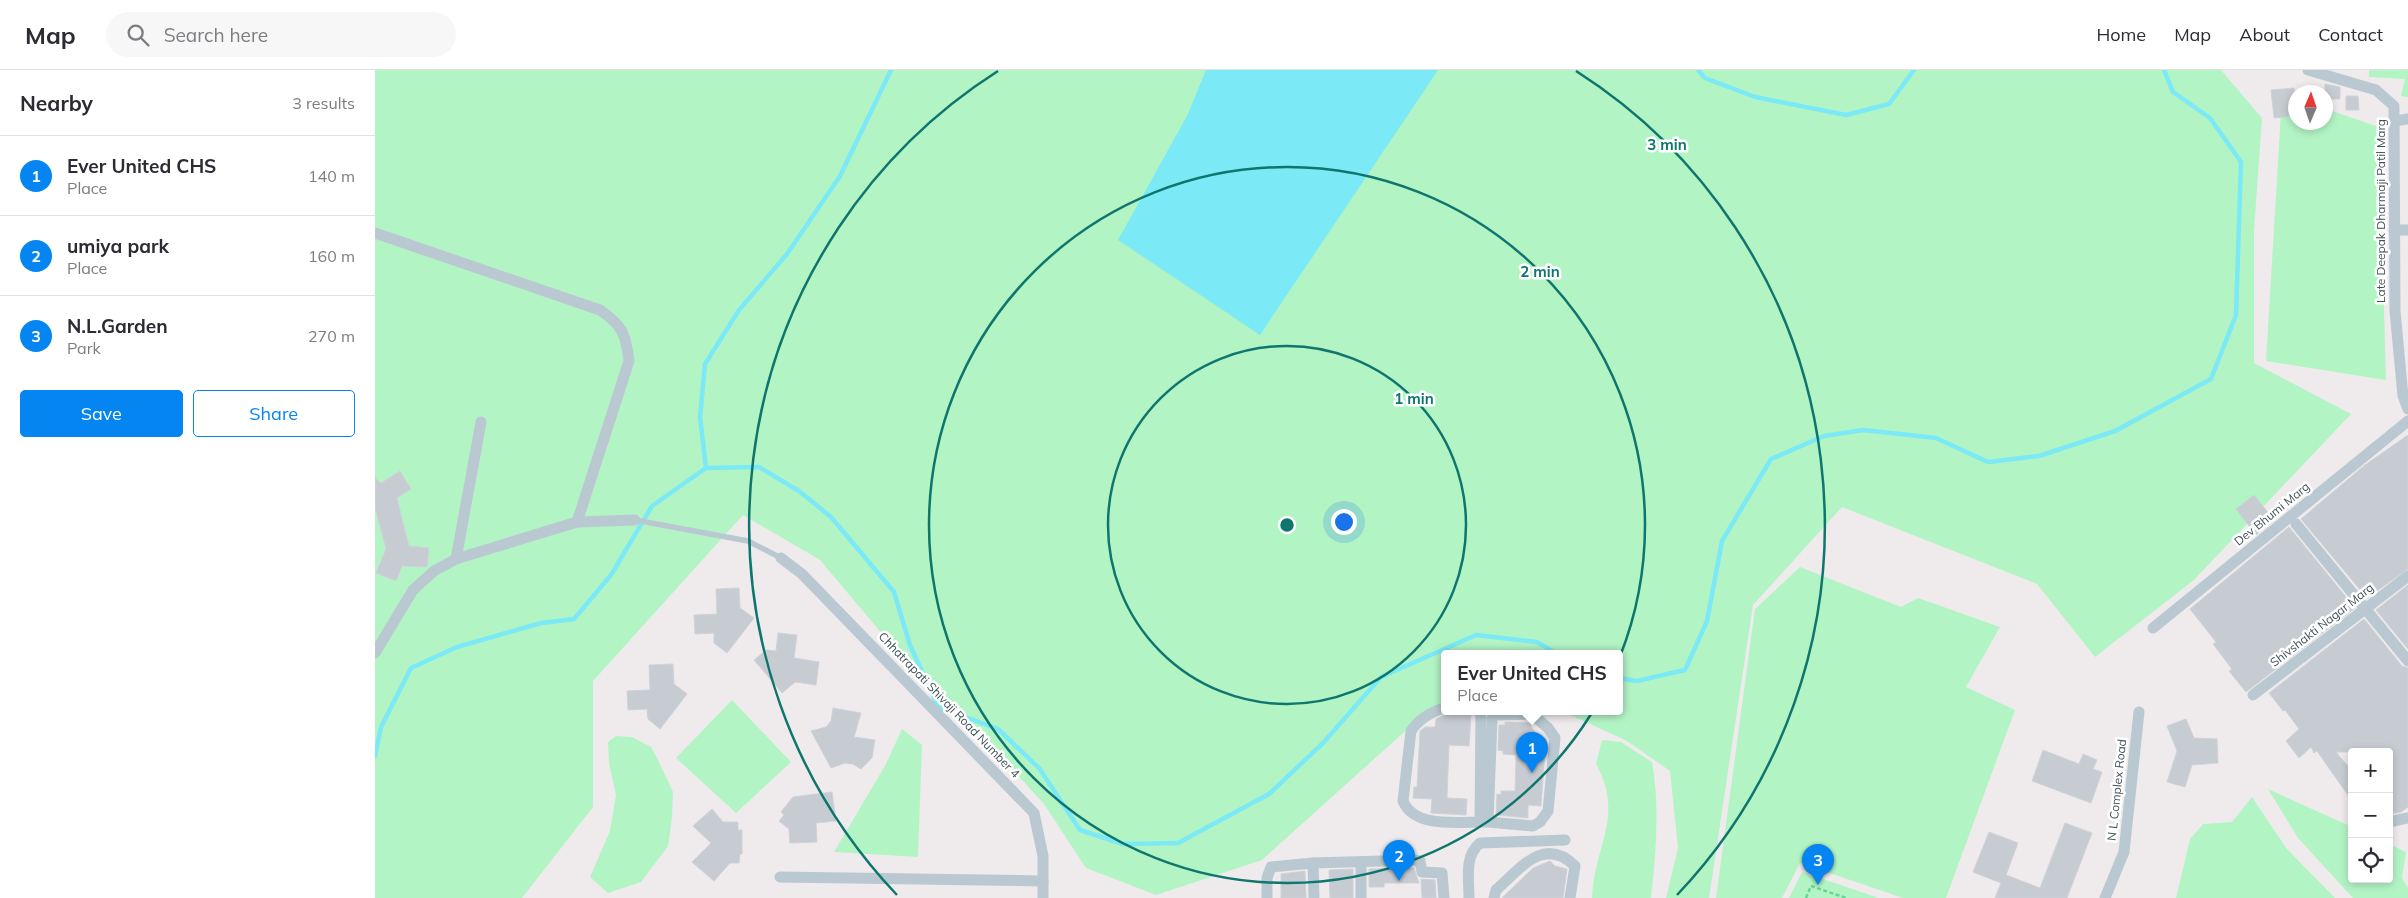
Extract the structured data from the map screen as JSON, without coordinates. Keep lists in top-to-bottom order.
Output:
{
  "streets": {
    "street": [
      "Late Deepak Dharmaji Patil Marg",
      "Dev Bhumi Marg",
      "Shivshakti Nagar Marg",
      "Chhatrapati Shivaji Road Number 4",
      "N L Complex Road"
    ]
  },
  "north": "top",
  "page": {
    "header": "Map",
    "search": "Search here",
    "nav": [
      "Home",
      "Map",
      "About",
      "Contact"
    ],
    "heading": ["Nearby", "3 results"],
    "list": [
      {
        "mark": "1",
        "name": "Ever United CHS",
        "note": "Place",
        "value": "140 m"
      },
      {
        "mark": "2",
        "name": "umiya park",
        "note": "Place",
        "value": "160 m"
      },
      {
        "mark": "3",
        "name": "N.L.Garden",
        "note": "Park",
        "value": "270 m"
      }
    ],
    "buttons": ["Save", "Share"],
    "popup": ["Ever United CHS", "Place"],
    "pins": ["1", "2", "3"],
    "map_buttons": ["+", "−"]
  },
  "rings": ["3 min", "2 min", "1 min"]
}
